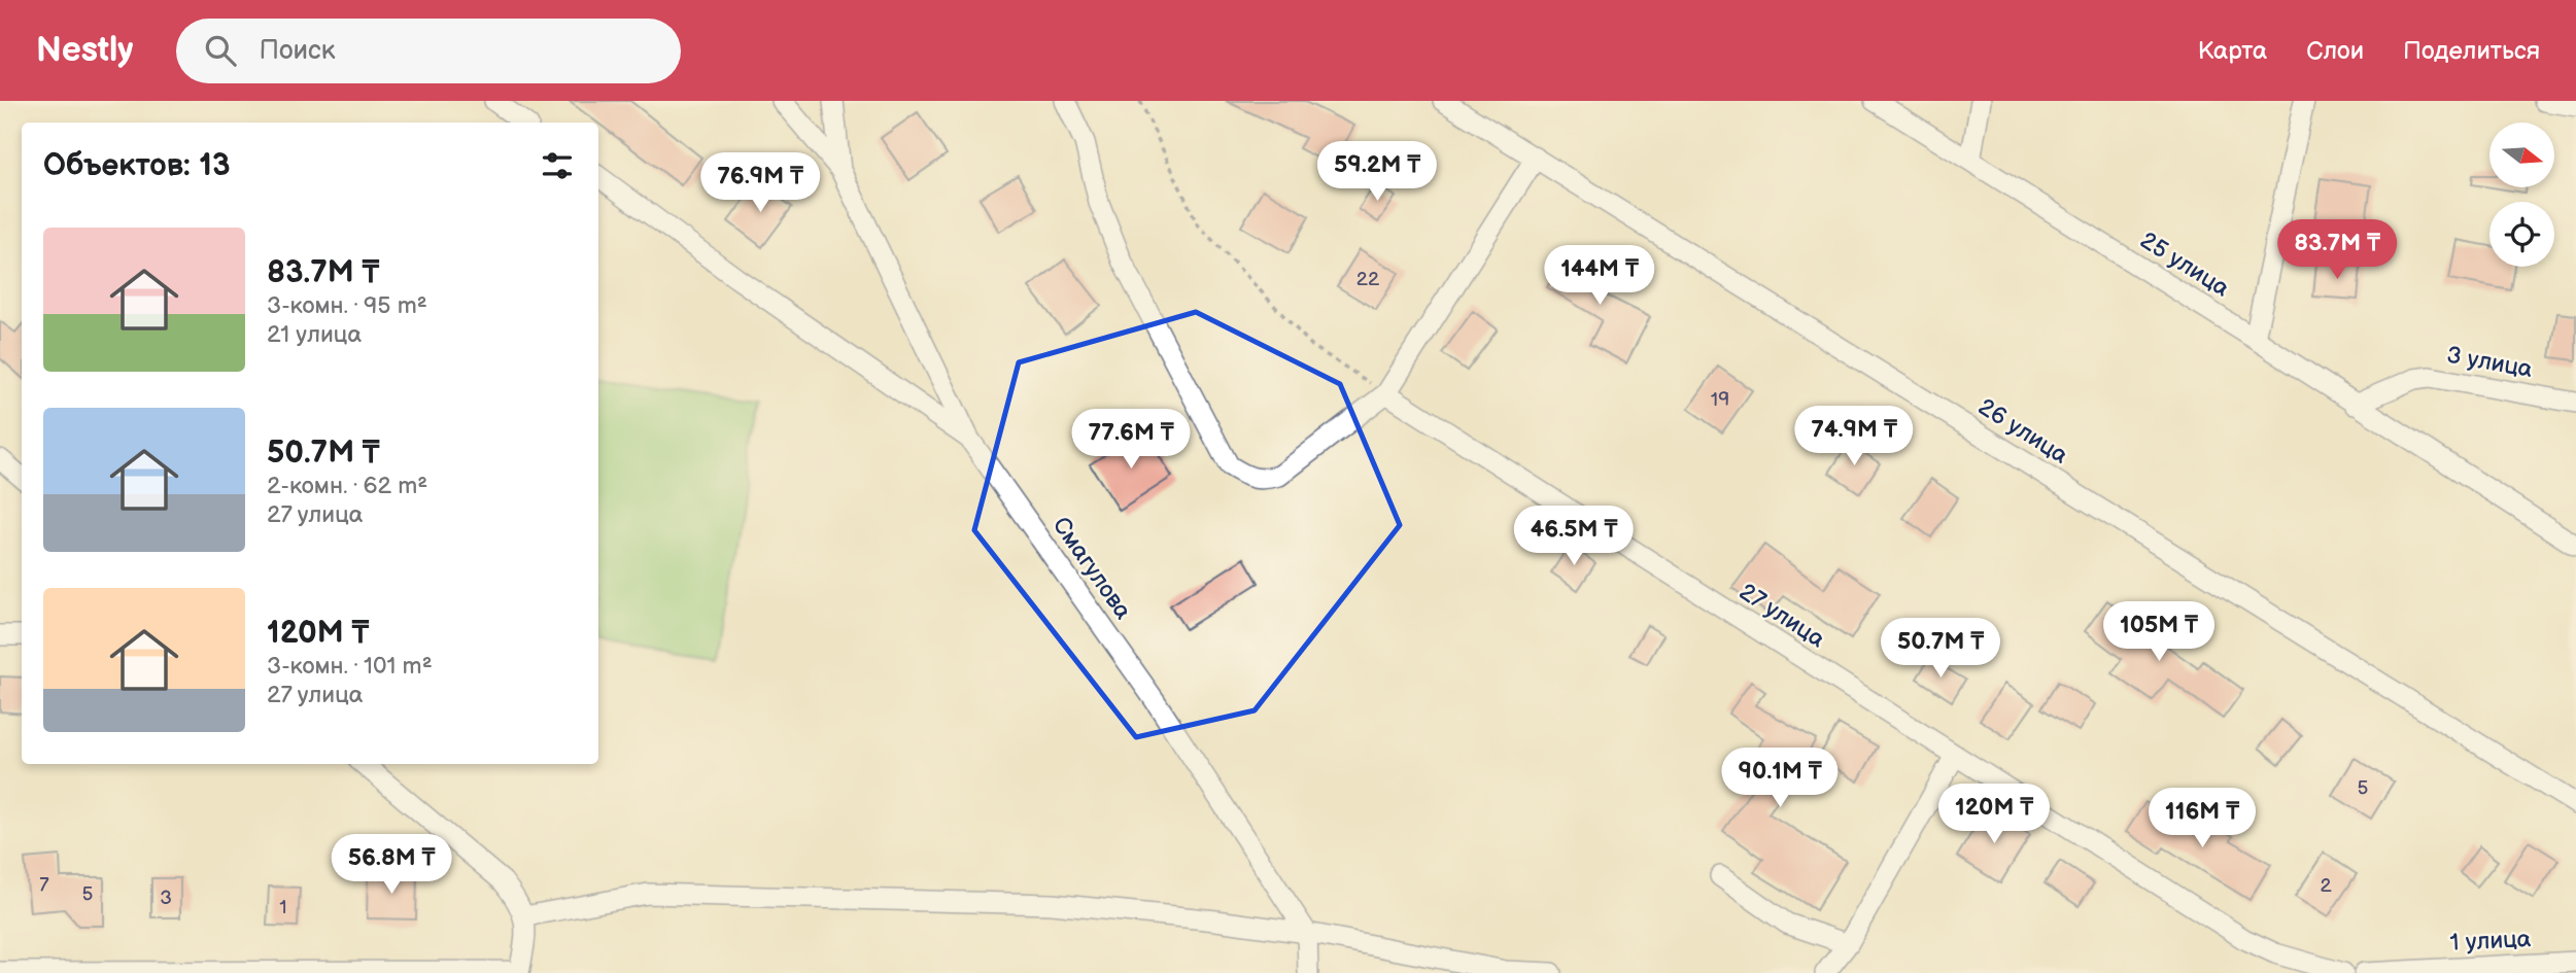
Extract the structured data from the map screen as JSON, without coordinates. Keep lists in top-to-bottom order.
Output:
{
  "streets": {
    "street": [
      "25 улица",
      "3 улица",
      "26 улица",
      "Смагулова",
      "27 улица",
      "1 улица"
    ]
  },
  "crossings": [
    ["25 улица", "3 улица"]
  ],
  "house_numbers": [
    "22",
    "19",
    "5",
    "7",
    "2",
    "5",
    "3",
    "1"
  ],
  "north": "right",
  "page": {
    "header": "Nestly",
    "search": "Поиск",
    "nav": ["Карта", "Слои", "Поделиться"],
    "heading": "Объектов: 13",
    "price": [
      "59.2M ₸",
      "76.9M ₸",
      "83.7M ₸",
      "144M ₸",
      "74.9M ₸",
      "77.6M ₸",
      "46.5M ₸",
      "105M ₸",
      "50.7M ₸",
      "90.1M ₸",
      "120M ₸",
      "116M ₸",
      "56.8M ₸"
    ],
    "list": [
      {
        "name": "83.7M ₸",
        "note": "3-комн. · 95 m² · 21 улица"
      },
      {
        "name": "50.7M ₸",
        "note": "2-комн. · 62 m² · 27 улица"
      },
      {
        "name": "120M ₸",
        "note": "3-комн. · 101 m² · 27 улица"
      }
    ]
  }
}
